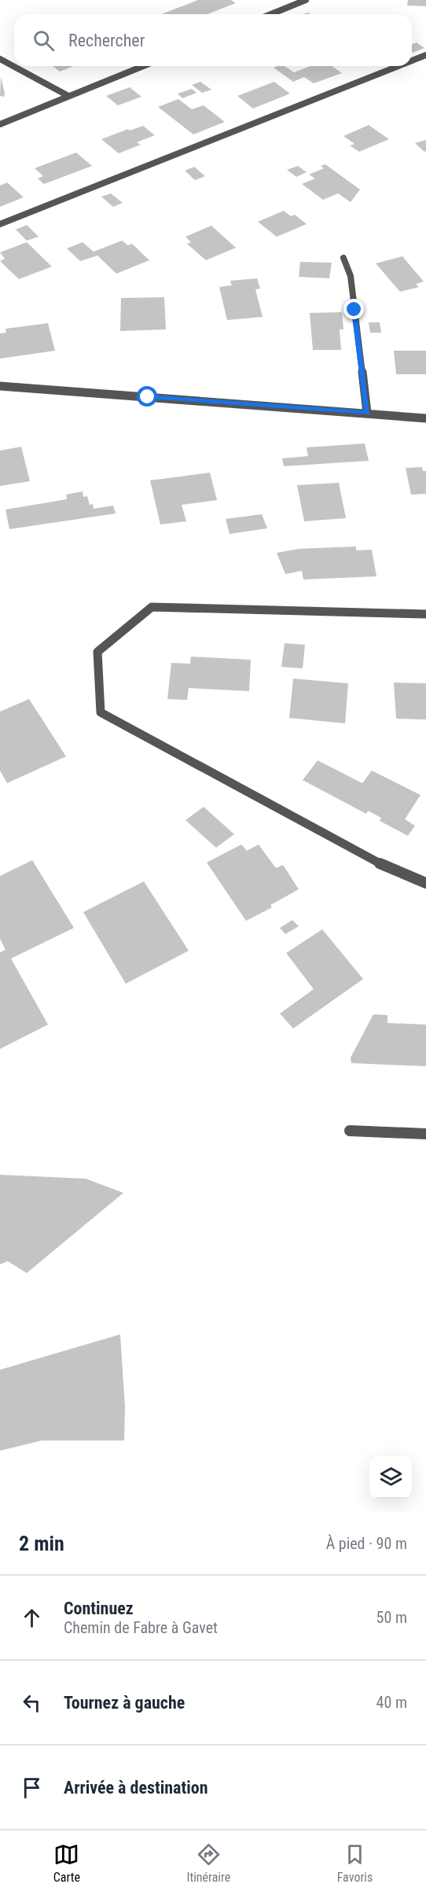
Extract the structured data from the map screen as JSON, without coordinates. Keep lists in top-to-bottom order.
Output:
{
  "page": {
    "search": "Rechercher",
    "heading": ["2 min", "À pied · 90 m"],
    "list": [
      ["Continuez", "Chemin de Fabre à Gavet", "50 m"],
      ["Tournez à gauche", "40 m"],
      "Arrivée à destination"
    ],
    "nav": ["Carte", "Itinéraire", "Favoris"]
  }
}
